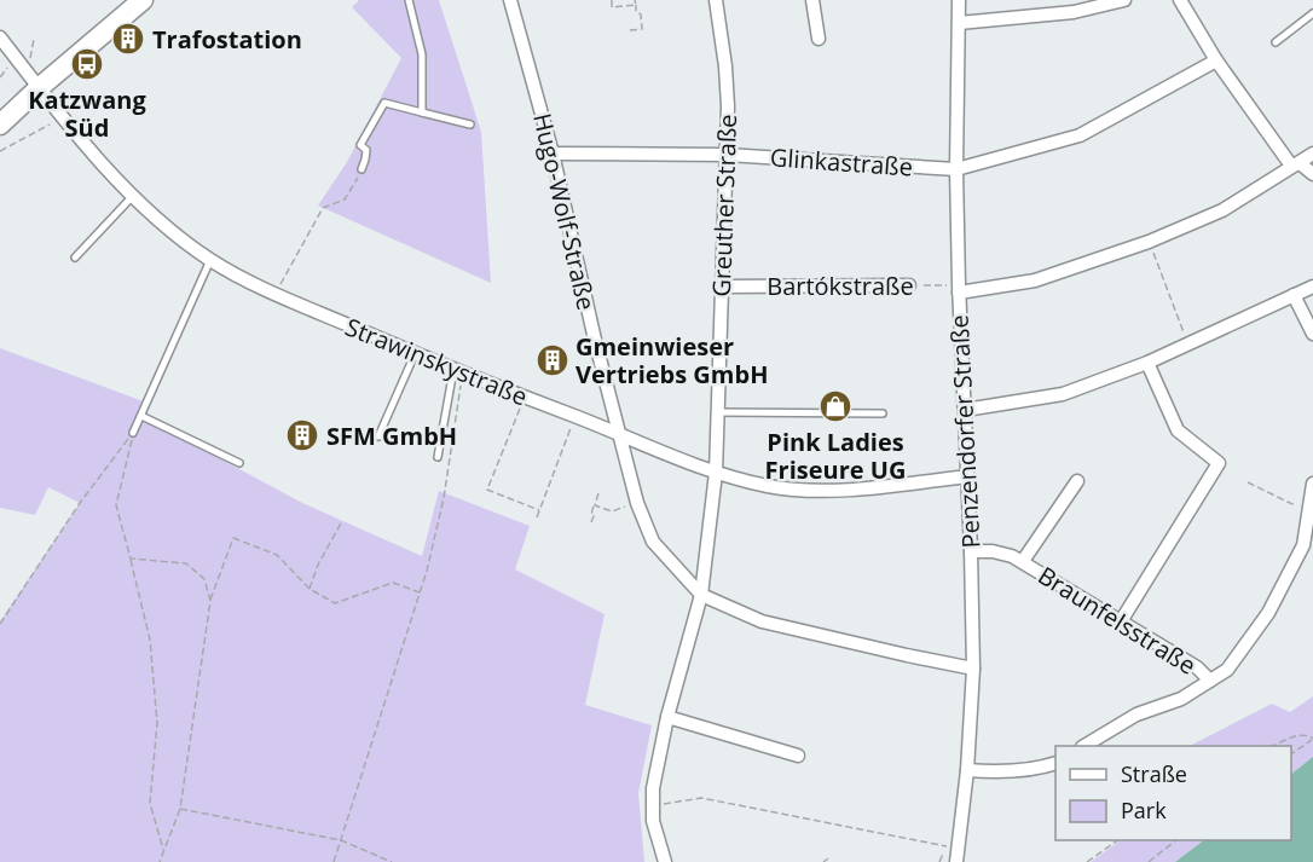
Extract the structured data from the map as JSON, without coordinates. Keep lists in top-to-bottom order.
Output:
{
  "streets": {
    "street": [
      "Glinkastraße",
      "Greuther Straße",
      "Hugo-Wolf-Straße",
      "Bartókstraße",
      "Strawinskystraße",
      "Penzendorfer Straße",
      "Braunfelsstraße"
    ]
  },
  "crossings": [
    ["Glinkastraße", "Greuther Straße"],
    ["Glinkastraße", "Hugo-Wolf-Straße"],
    ["Glinkastraße", "Penzendorfer Straße"],
    ["Greuther Straße", "Hugo-Wolf-Straße"],
    ["Greuther Straße", "Bartókstraße"],
    ["Greuther Straße", "Strawinskystraße"],
    ["Hugo-Wolf-Straße", "Strawinskystraße"],
    ["Hugo-Wolf-Straße", "Penzendorfer Straße"],
    ["Bartókstraße", "Penzendorfer Straße"],
    ["Strawinskystraße", "Penzendorfer Straße"],
    ["Penzendorfer Straße", "Braunfelsstraße"]
  ],
  "places": {
    "building": ["Trafostation", "Gmeinwieser Vertriebs GmbH", "SFM GmbH"],
    "bus stop": ["Katzwang Süd"],
    "shop": ["Pink Ladies Friseure UG"]
  },
  "legend": ["Straße", "Park"]
}
